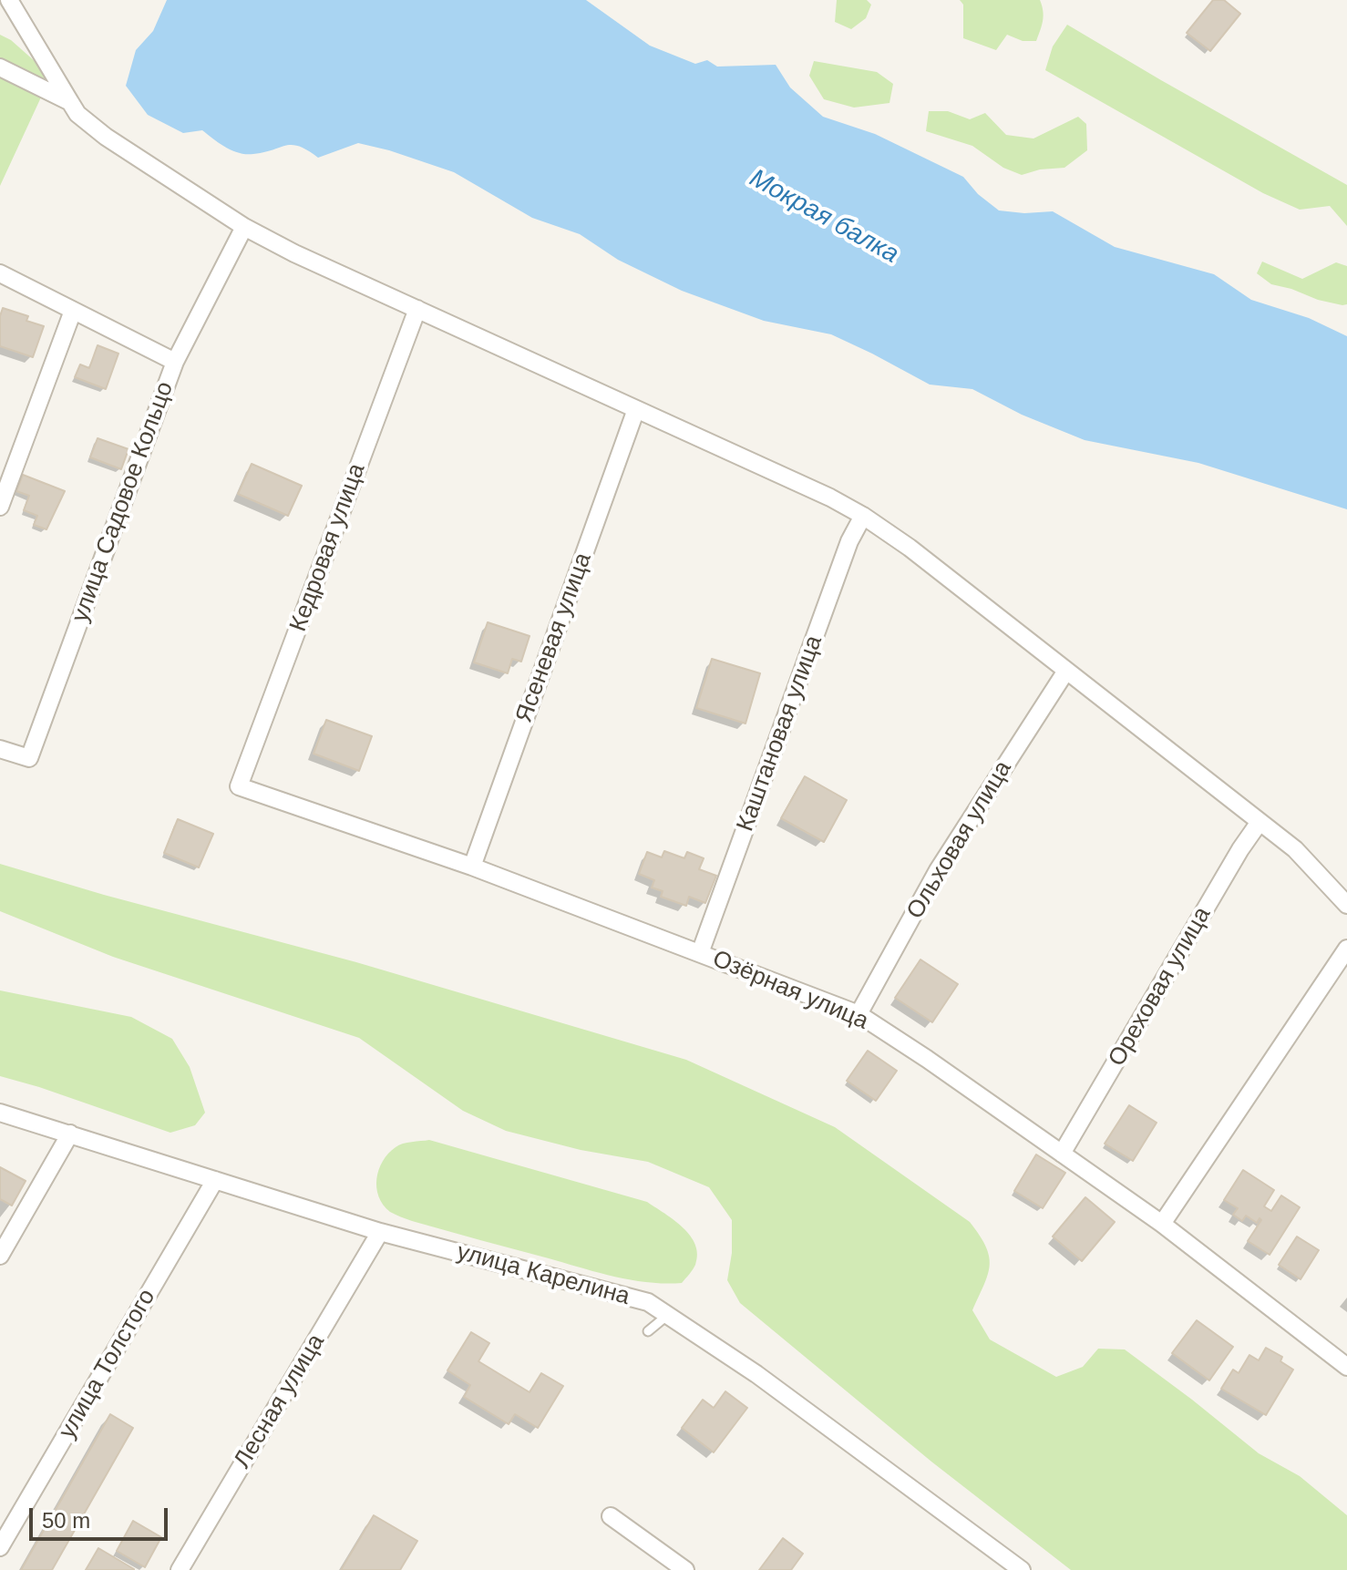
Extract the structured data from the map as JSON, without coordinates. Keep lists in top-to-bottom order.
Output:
{
  "streets": {
    "street": [
      "улица Садовое Кольцо",
      "Кедровая улица",
      "Ясеневая улица",
      "Каштановая улица",
      "Ольховая улица",
      "Ореховая улица",
      "Озёрная улица",
      "улица Карелина",
      "улица Толстого",
      "Лесная улица"
    ]
  },
  "crossings": [
    ["Кедровая улица", "Озёрная улица"],
    ["Ясеневая улица", "Озёрная улица"],
    ["Каштановая улица", "Озёрная улица"],
    ["Ольховая улица", "Озёрная улица"],
    ["Ореховая улица", "Озёрная улица"],
    ["улица Карелина", "улица Толстого"],
    ["улица Карелина", "Лесная улица"]
  ],
  "water": ["Мокрая балка"],
  "scale_bar": "50 m"
}
